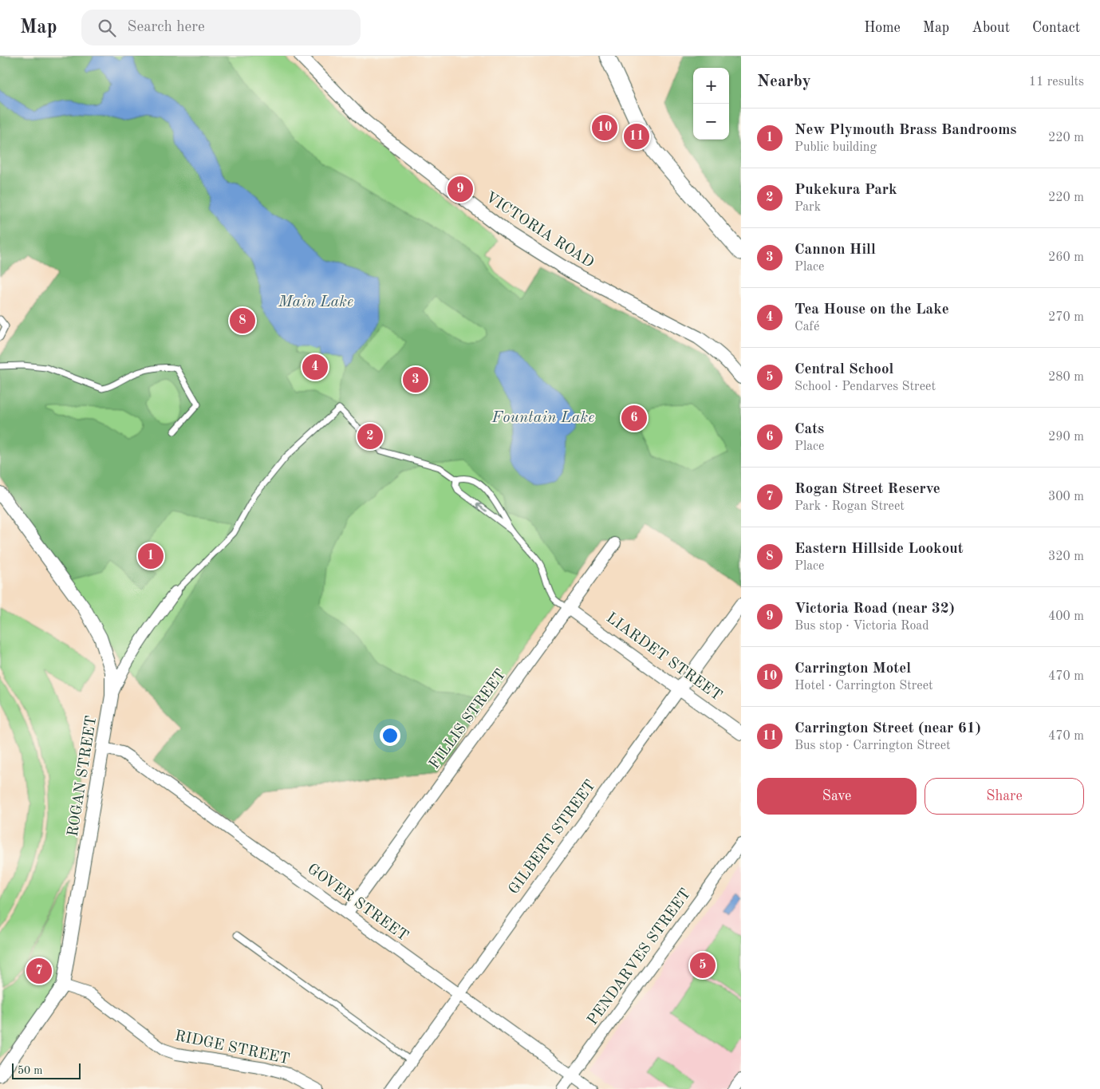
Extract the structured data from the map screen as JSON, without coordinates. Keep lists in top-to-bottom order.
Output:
{
  "streets": {
    "street": [
      "VICTORIA ROAD",
      "LIARDET STREET",
      "FILLIS STREET",
      "ROGAN STREET",
      "GILBERT STREET",
      "GOVER STREET",
      "PENDARVES STREET",
      "RIDGE STREET"
    ]
  },
  "crossings": [
    ["LIARDET STREET", "FILLIS STREET"],
    ["LIARDET STREET", "GILBERT STREET"],
    ["FILLIS STREET", "GOVER STREET"],
    ["ROGAN STREET", "GOVER STREET"],
    ["ROGAN STREET", "RIDGE STREET"],
    ["GILBERT STREET", "GOVER STREET"],
    ["GOVER STREET", "PENDARVES STREET"]
  ],
  "water": ["Main Lake", "Fountain Lake"],
  "scale_bar": "50 m",
  "page": {
    "header": "Map",
    "search": "Search here",
    "nav": [
      "Home",
      "Map",
      "About",
      "Contact"
    ],
    "heading": ["Nearby", "11 results"],
    "map_buttons": ["+", "−"],
    "list": [
      {
        "mark": "1",
        "name": "New Plymouth Brass Bandrooms",
        "note": "Public building",
        "value": "220 m"
      },
      {
        "mark": "2",
        "name": "Pukekura Park",
        "note": "Park",
        "value": "220 m"
      },
      {
        "mark": "3",
        "name": "Cannon Hill",
        "note": "Place",
        "value": "260 m"
      },
      {
        "mark": "4",
        "name": "Tea House on the Lake",
        "note": "Café",
        "value": "270 m"
      },
      {
        "mark": "5",
        "name": "Central School",
        "note": "School · Pendarves Street",
        "value": "280 m"
      },
      {
        "mark": "6",
        "name": "Cats",
        "note": "Place",
        "value": "290 m"
      },
      {
        "mark": "7",
        "name": "Rogan Street Reserve",
        "note": "Park · Rogan Street",
        "value": "300 m"
      },
      {
        "mark": "8",
        "name": "Eastern Hillside Lookout",
        "note": "Place",
        "value": "320 m"
      },
      {
        "mark": "9",
        "name": "Victoria Road (near 32)",
        "note": "Bus stop · Victoria Road",
        "value": "400 m"
      },
      {
        "mark": "10",
        "name": "Carrington Motel",
        "note": "Hotel · Carrington Street",
        "value": "470 m"
      },
      {
        "mark": "11",
        "name": "Carrington Street (near 61)",
        "note": "Bus stop · Carrington Street",
        "value": "470 m"
      }
    ],
    "pins": [
      "10",
      "11",
      "9",
      "8",
      "4",
      "3",
      "6",
      "2",
      "1",
      "5",
      "7"
    ],
    "buttons": ["Save", "Share"],
    "scale": "50 m"
  }
}
